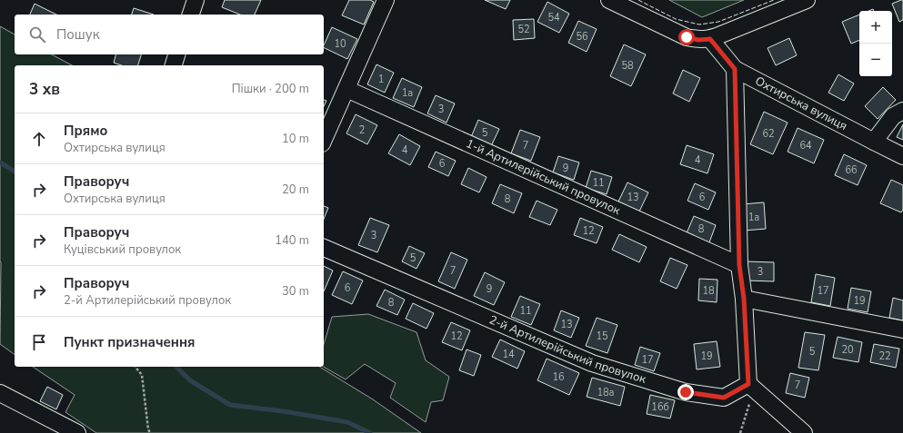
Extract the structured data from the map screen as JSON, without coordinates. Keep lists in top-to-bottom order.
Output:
{
  "streets": {
    "street": ["Охтирська вулиця", "1-й Артилерійський провулок", "2-й Артилерійський провулок"]
  },
  "house_numbers": [
    "54",
    "52",
    "56",
    "10",
    "58",
    "1",
    "1а",
    "3",
    "2",
    "5",
    "62",
    "7",
    "64",
    "4",
    "4",
    "6",
    "9",
    "66",
    "11",
    "13",
    "6",
    "8",
    "1а",
    "8",
    "12",
    "3",
    "5",
    "7",
    "3",
    "6",
    "9",
    "18",
    "17",
    "19",
    "8",
    "11",
    "13",
    "12",
    "15",
    "20",
    "5",
    "14",
    "19",
    "22",
    "17",
    "16",
    "7",
    "18а",
    "16б"
  ],
  "page": {
    "map_buttons": ["+", "−"],
    "search": "Пошук",
    "heading": ["3 хв", "Пішки · 200 m"],
    "list": [
      ["Прямо", "Охтирська вулиця", "10 m"],
      ["Праворуч", "Охтирська вулиця", "20 m"],
      ["Праворуч", "Куцівський провулок", "140 m"],
      ["Праворуч", "2-й Артилерійський провулок", "30 m"],
      "Пункт призначення"
    ]
  }
}
